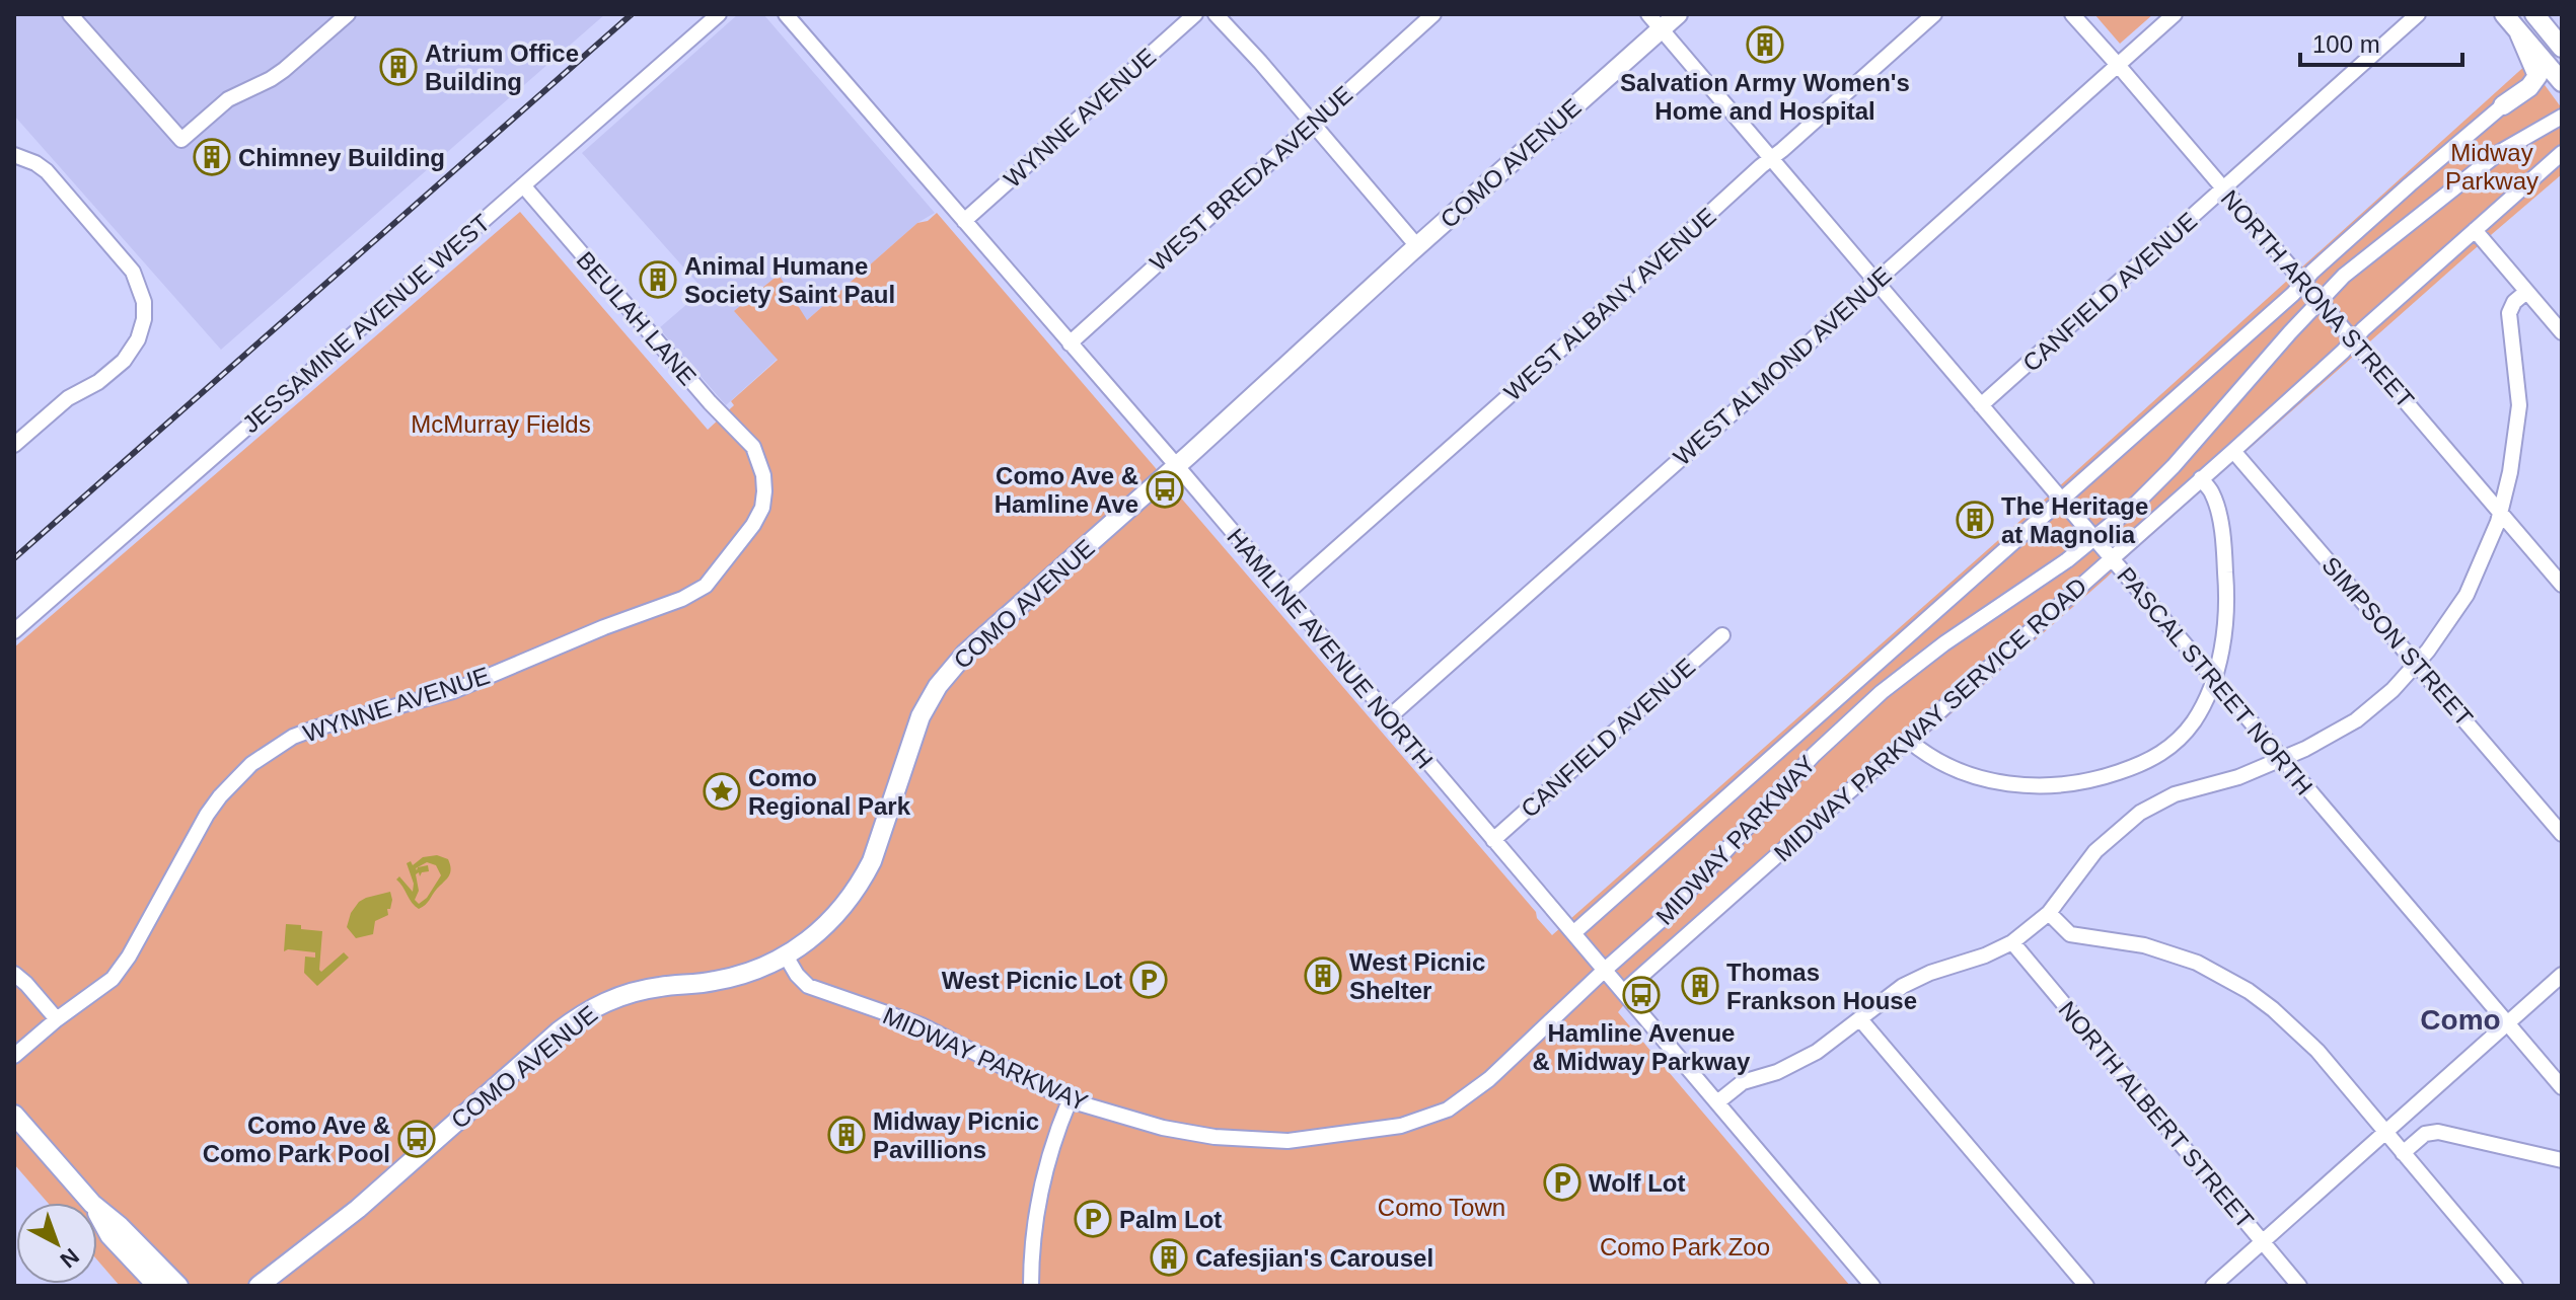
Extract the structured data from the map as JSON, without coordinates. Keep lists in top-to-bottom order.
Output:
{
  "streets": {
    "main road": ["COMO AVENUE"],
    "street": [
      "WYNNE AVENUE",
      "WEST BREDA AVENUE",
      "CANFIELD AVENUE",
      "NORTH ARONA STREET",
      "WEST ALBANY AVENUE",
      "BEULAH LANE",
      "JESSAMINE AVENUE WEST",
      "WEST ALMOND AVENUE",
      "SIMPSON STREET",
      "HAMLINE AVENUE NORTH",
      "PASCAL STREET NORTH",
      "MIDWAY PARKWAY SERVICE ROAD",
      "MIDWAY PARKWAY",
      "NORTH ALBERT STREET"
    ]
  },
  "crossings": [
    ["WYNNE AVENUE", "BEULAH LANE"],
    ["WYNNE AVENUE", "HAMLINE AVENUE NORTH"],
    ["COMO AVENUE", "HAMLINE AVENUE NORTH"],
    ["COMO AVENUE", "PASCAL STREET NORTH"],
    ["COMO AVENUE", "MIDWAY PARKWAY"],
    ["WEST BREDA AVENUE", "HAMLINE AVENUE NORTH"],
    ["CANFIELD AVENUE", "NORTH ARONA STREET"],
    ["CANFIELD AVENUE", "HAMLINE AVENUE NORTH"],
    ["CANFIELD AVENUE", "PASCAL STREET NORTH"],
    ["NORTH ARONA STREET", "WEST ALMOND AVENUE"],
    ["NORTH ARONA STREET", "MIDWAY PARKWAY SERVICE ROAD"],
    ["NORTH ARONA STREET", "MIDWAY PARKWAY"],
    ["WEST ALBANY AVENUE", "HAMLINE AVENUE NORTH"],
    ["WEST ALBANY AVENUE", "PASCAL STREET NORTH"],
    ["BEULAH LANE", "JESSAMINE AVENUE WEST"],
    ["WEST ALMOND AVENUE", "HAMLINE AVENUE NORTH"],
    ["WEST ALMOND AVENUE", "PASCAL STREET NORTH"],
    ["SIMPSON STREET", "MIDWAY PARKWAY SERVICE ROAD"],
    ["HAMLINE AVENUE NORTH", "MIDWAY PARKWAY SERVICE ROAD"],
    ["HAMLINE AVENUE NORTH", "MIDWAY PARKWAY"],
    ["PASCAL STREET NORTH", "MIDWAY PARKWAY SERVICE ROAD"],
    ["PASCAL STREET NORTH", "MIDWAY PARKWAY"]
  ],
  "districts": ["Como"],
  "parks": [
    "Midway Parkway",
    "McMurray Fields",
    "Como Town",
    "Como Park Zoo"
  ],
  "places": {
    "building": [
      "Salvation Army Women's Home and Hospital",
      "Atrium Office Building",
      "Chimney Building",
      "Animal Humane Society Saint Paul",
      "The Heritage at Magnolia",
      "West Picnic Shelter",
      "Thomas Frankson House",
      "Midway Picnic Pavillions",
      "Cafesjian's Carousel"
    ],
    "bus stop": ["Como Ave & Hamline Ave", "Hamline Avenue & Midway Parkway", "Como Ave & Como Park Pool"],
    "place": ["Como Regional Park"],
    "parking": ["West Picnic Lot", "Wolf Lot", "Palm Lot"]
  },
  "scale_bar": "100 m",
  "north": "bottom right"
}
